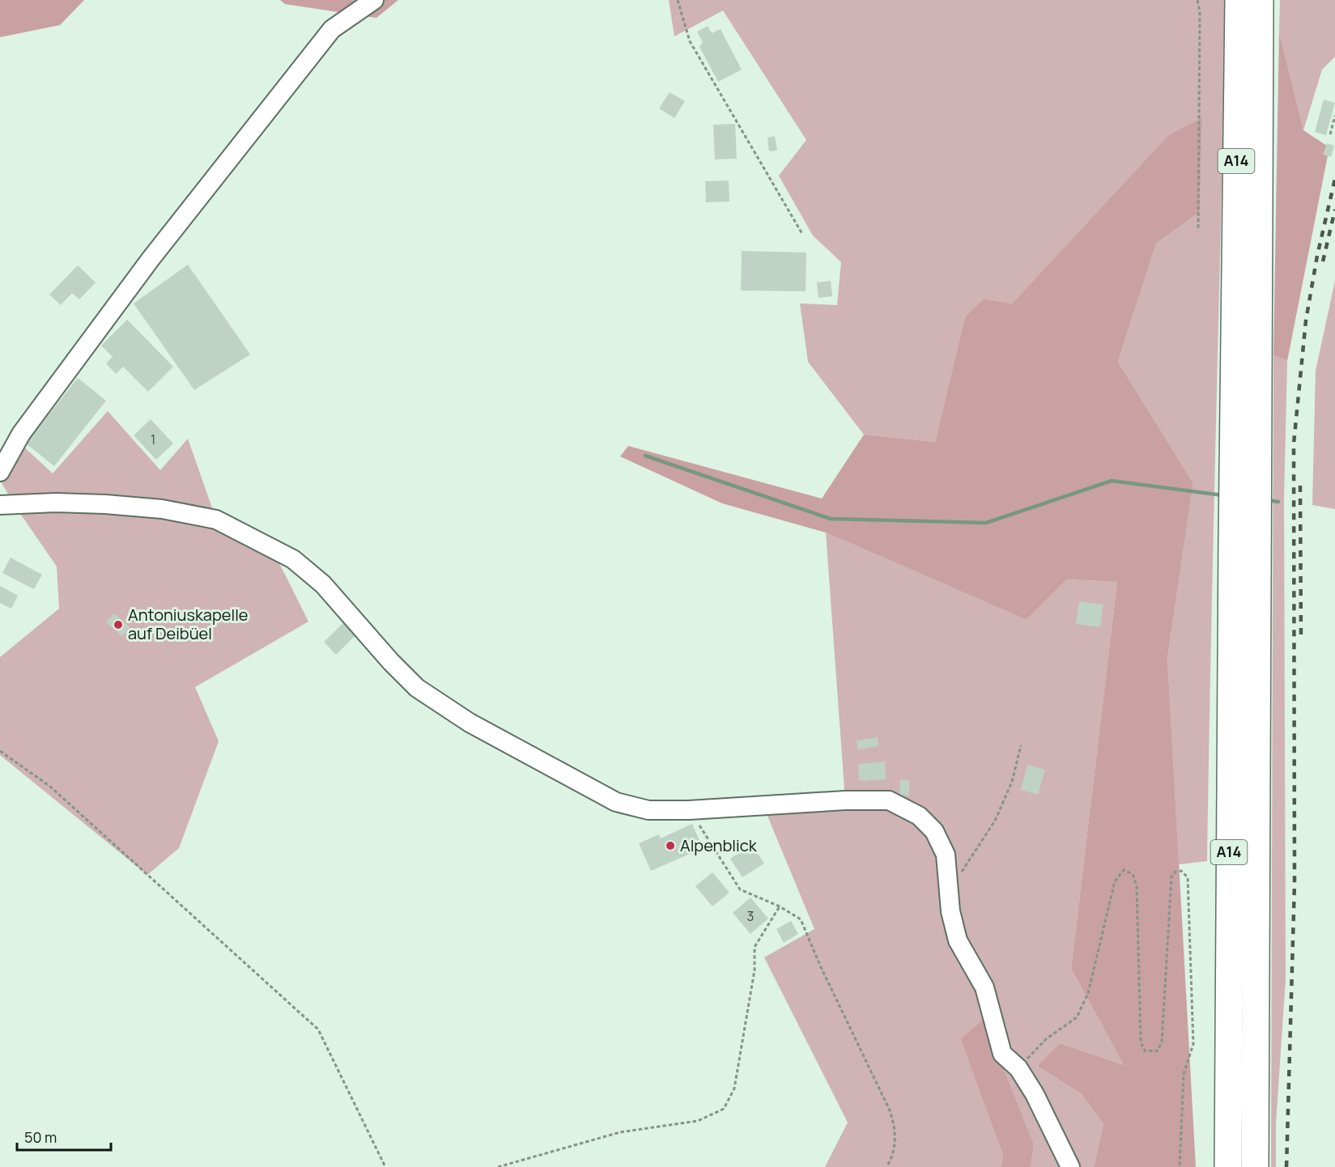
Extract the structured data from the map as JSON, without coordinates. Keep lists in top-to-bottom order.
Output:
{
  "streets": {
    "highway": ["A14"]
  },
  "places": ["Antoniuskapelle auf Deibüel", "Alpenblick"],
  "house_numbers": ["1", "3"],
  "scale_bar": "50 m"
}
